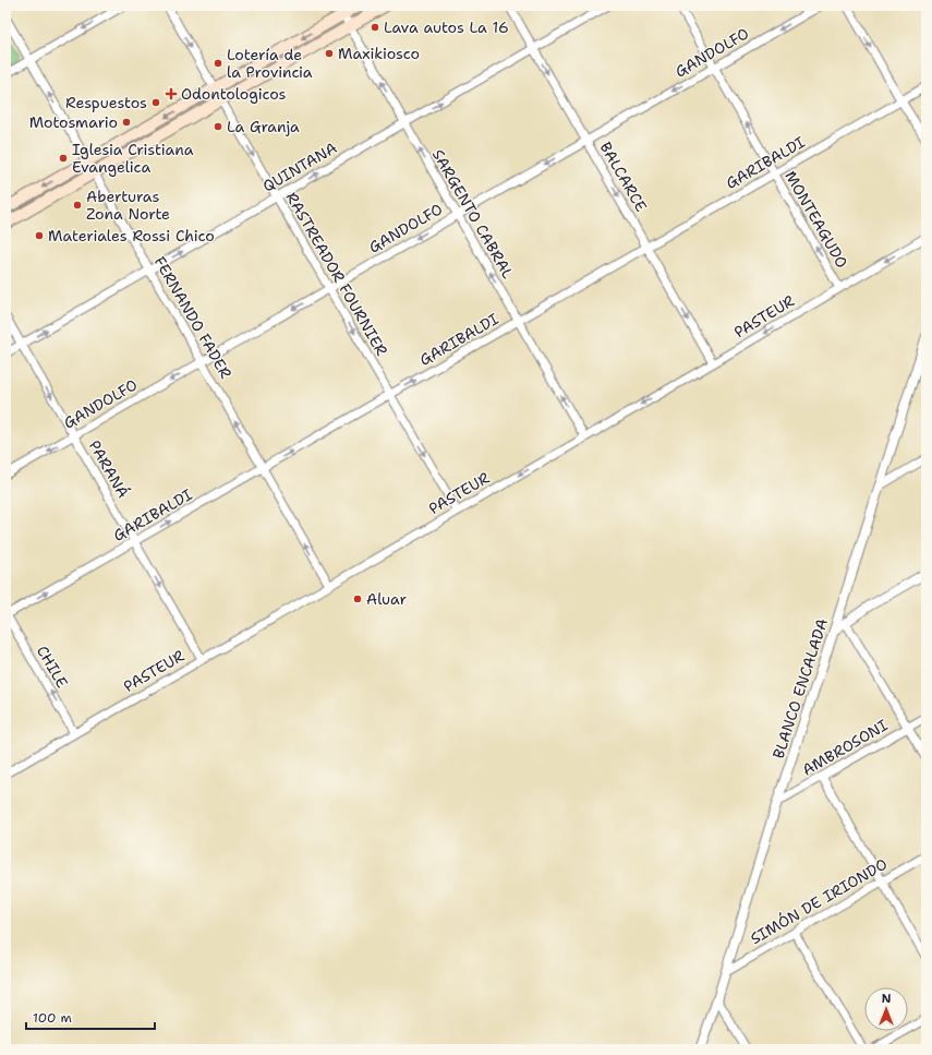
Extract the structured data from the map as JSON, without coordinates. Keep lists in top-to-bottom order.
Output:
{
  "streets": {
    "street": [
      "GANDOLFO",
      "GARIBALDI",
      "QUINTANA",
      "BALCARCE",
      "SARGENTO CABRAL",
      "MONTEAGUDO",
      "RASTREADOR FOURNIER",
      "PASTEUR",
      "FERNANDO FADER",
      "PARANÁ",
      "CHILE",
      "BLANCO ENCALADA",
      "AMBROSONI",
      "SIMÓN DE IRIONDO"
    ]
  },
  "crossings": [
    ["GANDOLFO", "BALCARCE"],
    ["GANDOLFO", "SARGENTO CABRAL"],
    ["GANDOLFO", "MONTEAGUDO"],
    ["GANDOLFO", "RASTREADOR FOURNIER"],
    ["GANDOLFO", "FERNANDO FADER"],
    ["GANDOLFO", "PARANÁ"],
    ["GARIBALDI", "BALCARCE"],
    ["GARIBALDI", "SARGENTO CABRAL"],
    ["GARIBALDI", "MONTEAGUDO"],
    ["GARIBALDI", "RASTREADOR FOURNIER"],
    ["GARIBALDI", "FERNANDO FADER"],
    ["GARIBALDI", "PARANÁ"],
    ["GARIBALDI", "CHILE"],
    ["QUINTANA", "BALCARCE"],
    ["QUINTANA", "SARGENTO CABRAL"],
    ["QUINTANA", "RASTREADOR FOURNIER"],
    ["QUINTANA", "FERNANDO FADER"],
    ["QUINTANA", "PARANÁ"],
    ["BALCARCE", "PASTEUR"],
    ["SARGENTO CABRAL", "PASTEUR"],
    ["MONTEAGUDO", "PASTEUR"],
    ["RASTREADOR FOURNIER", "PASTEUR"],
    ["PASTEUR", "FERNANDO FADER"],
    ["PASTEUR", "PARANÁ"],
    ["PASTEUR", "CHILE"],
    ["BLANCO ENCALADA", "AMBROSONI"],
    ["BLANCO ENCALADA", "SIMÓN DE IRIONDO"]
  ],
  "one_way": [
    "GANDOLFO",
    "GARIBALDI",
    "QUINTANA",
    "BALCARCE",
    "SARGENTO CABRAL",
    "MONTEAGUDO",
    "RASTREADOR FOURNIER",
    "PASTEUR",
    "FERNANDO FADER",
    "PARANÁ",
    "CHILE"
  ],
  "places": {
    "other": [
      "Lava autos La 16",
      "Maxikiosco",
      "Lotería de la Provincia",
      "Respuestos",
      "Motosmario",
      "La Granja",
      "Iglesia Cristiana Evangelica",
      "Aberturas Zona Norte",
      "Materiales Rossi Chico",
      "Aluar"
    ],
    "health": ["Odontologicos"]
  },
  "scale_bar": "100 m",
  "north": "top"
}
